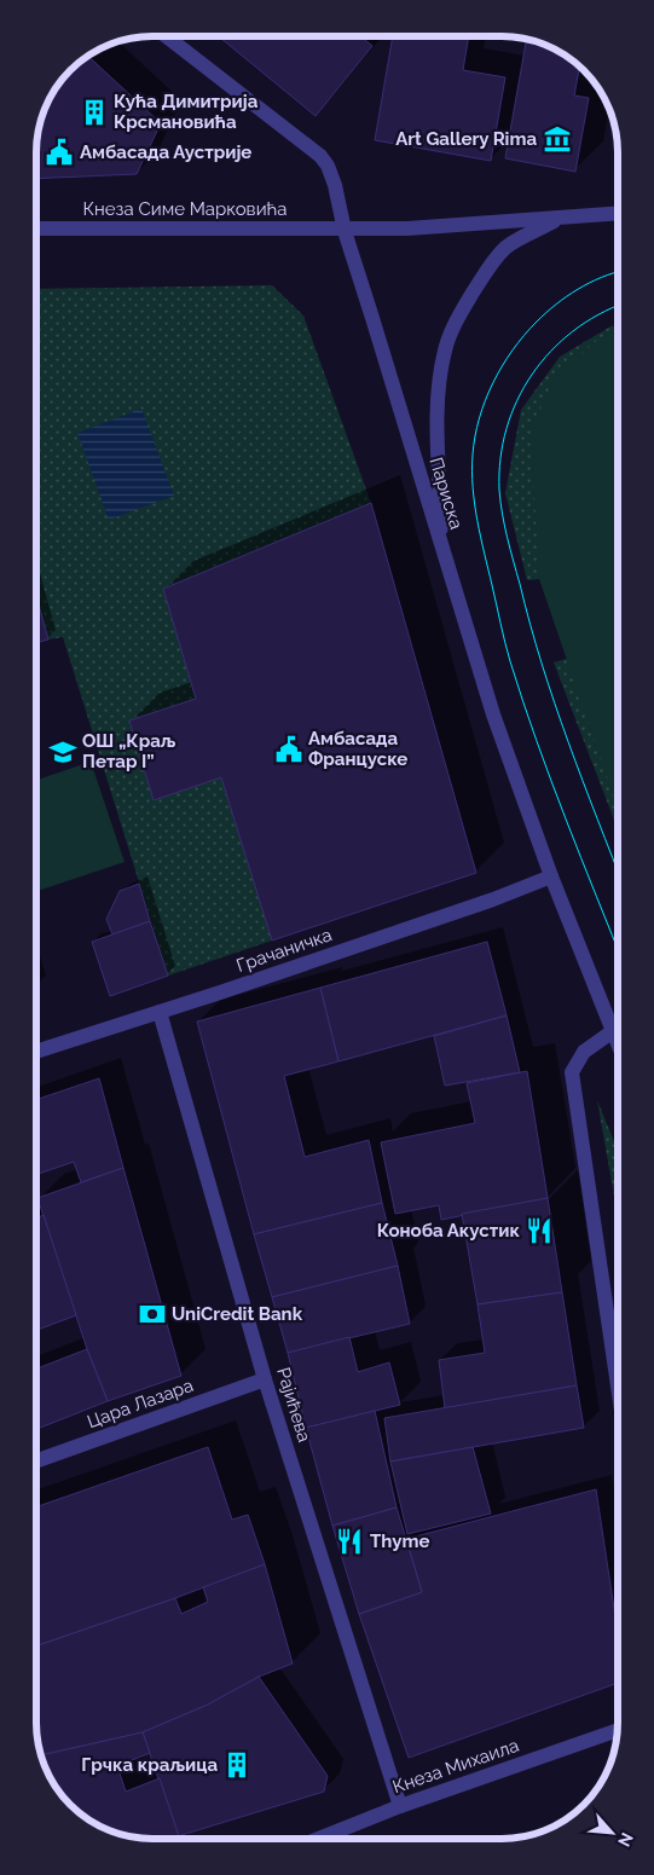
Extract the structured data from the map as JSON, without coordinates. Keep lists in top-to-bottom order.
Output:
{
  "streets": {
    "street": [
      "Кнеза Симе Марковића",
      "Париска",
      "Грачаничка",
      "Цара Лазара",
      "Рајићева",
      "Кнеза Михаила"
    ]
  },
  "crossings": [
    ["Кнеза Симе Марковића", "Париска"],
    ["Париска", "Грачаничка"],
    ["Грачаничка", "Рајићева"],
    ["Цара Лазара", "Рајићева"],
    ["Рајићева", "Кнеза Михаила"]
  ],
  "places": {
    "building": ["Кућа Димитрија Крсмановића", "Грчка краљица"],
    "museum": ["Art Gallery Rima"],
    "public building": ["Амбасада Аустрије", "Амбасада Француске"],
    "school or university": ["ОШ „Краљ Петар I”"],
    "restaurant": ["Коноба Акустик", "Thyme"],
    "bank": ["UniCredit Bank"]
  },
  "north": "bottom right"
}
